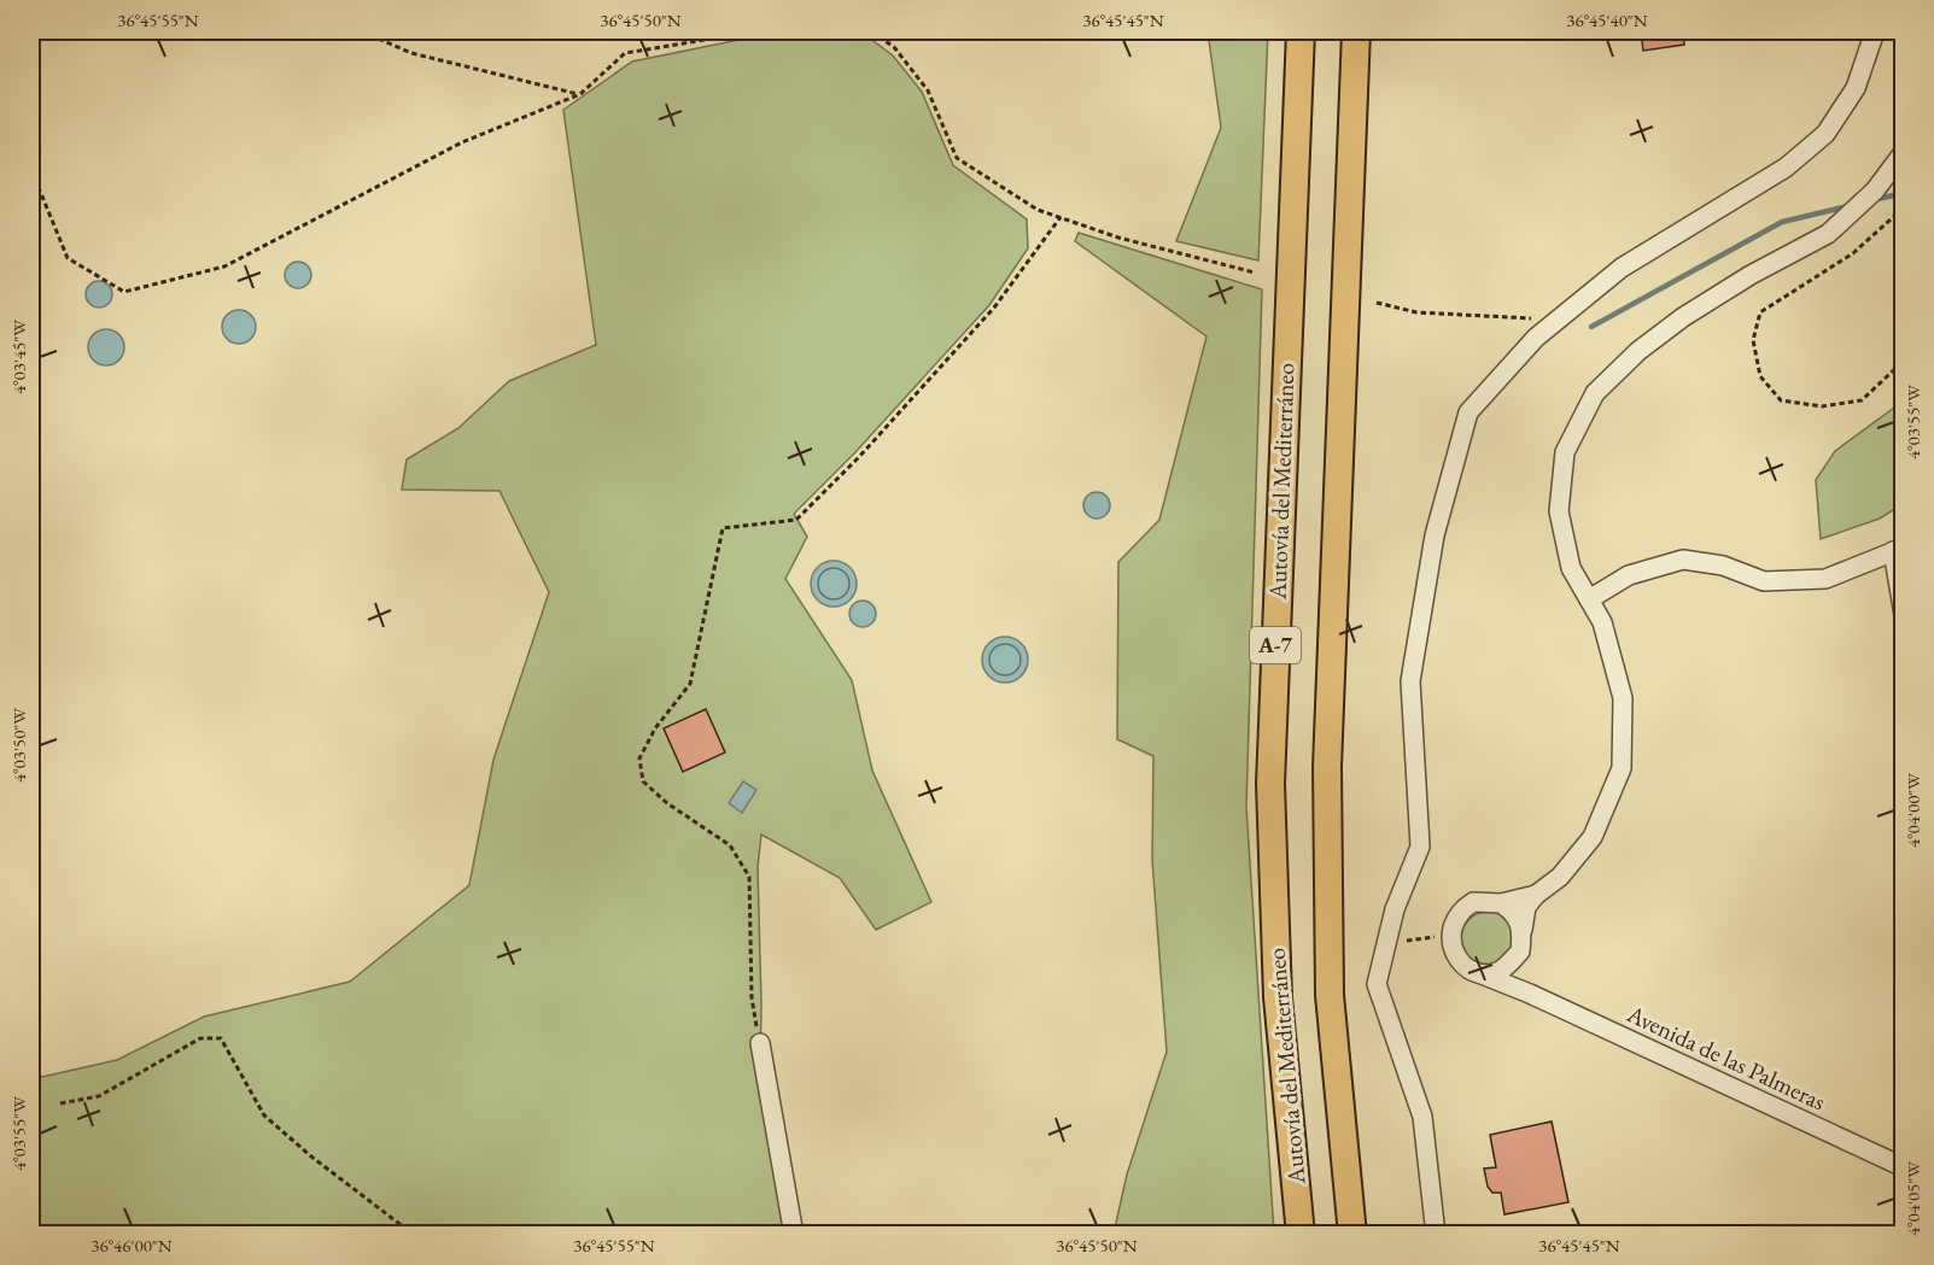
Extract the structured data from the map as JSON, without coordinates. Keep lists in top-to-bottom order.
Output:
{
  "streets": {
    "highway": ["Autovía del Mediterráneo", "A-7"],
    "street": ["Avenida de las Palmeras"]
  },
  "coordinates": [
    "36°45'55\"N",
    "36°45'50\"N",
    "36°45'45\"N",
    "36°45'40\"N",
    "4°03'45\"W",
    "4°03'55\"W",
    "4°03'50\"W",
    "4°04'00\"W",
    "4°04'05\"W",
    "36°46'00\"N"
  ]
}
